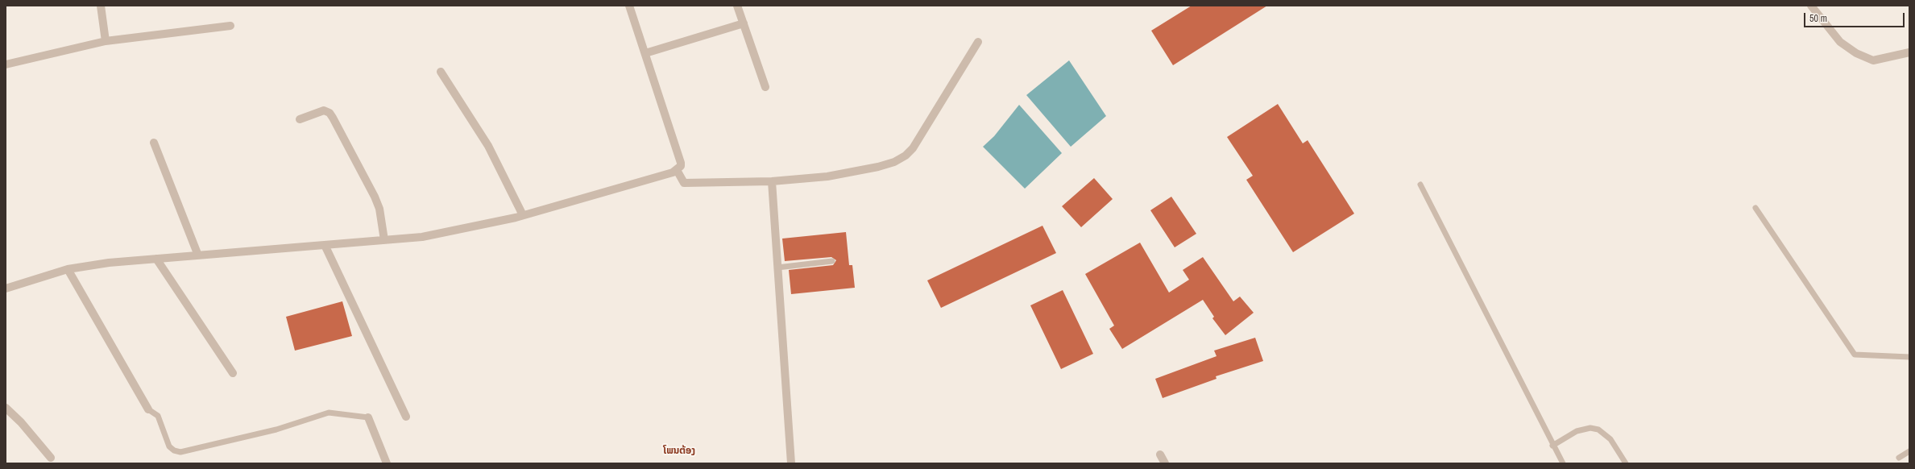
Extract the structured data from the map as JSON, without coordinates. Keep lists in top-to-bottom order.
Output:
{
  "districts": ["ໂພນຕ້ອງ"],
  "scale_bar": "50 m"
}
